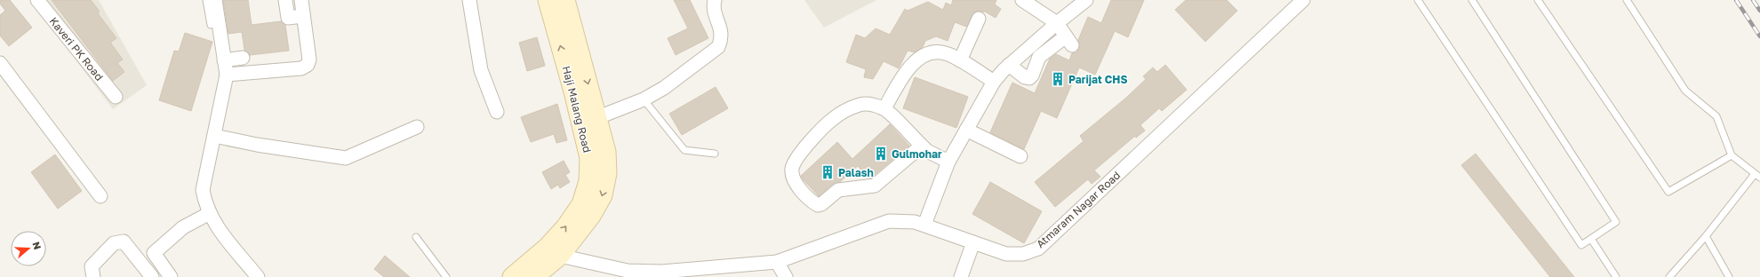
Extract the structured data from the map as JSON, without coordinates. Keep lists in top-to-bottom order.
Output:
{
  "streets": {
    "main road": ["Haji Malang Road"],
    "street": ["Kaveri PK Road", "Atmaram Nagar Road"]
  },
  "crossings": [
    ["Haji Malang Road", "Atmaram Nagar Road"]
  ],
  "places": {
    "building": ["Parijat CHS", "Gulmohar", "Palash"]
  },
  "north": "right"
}
